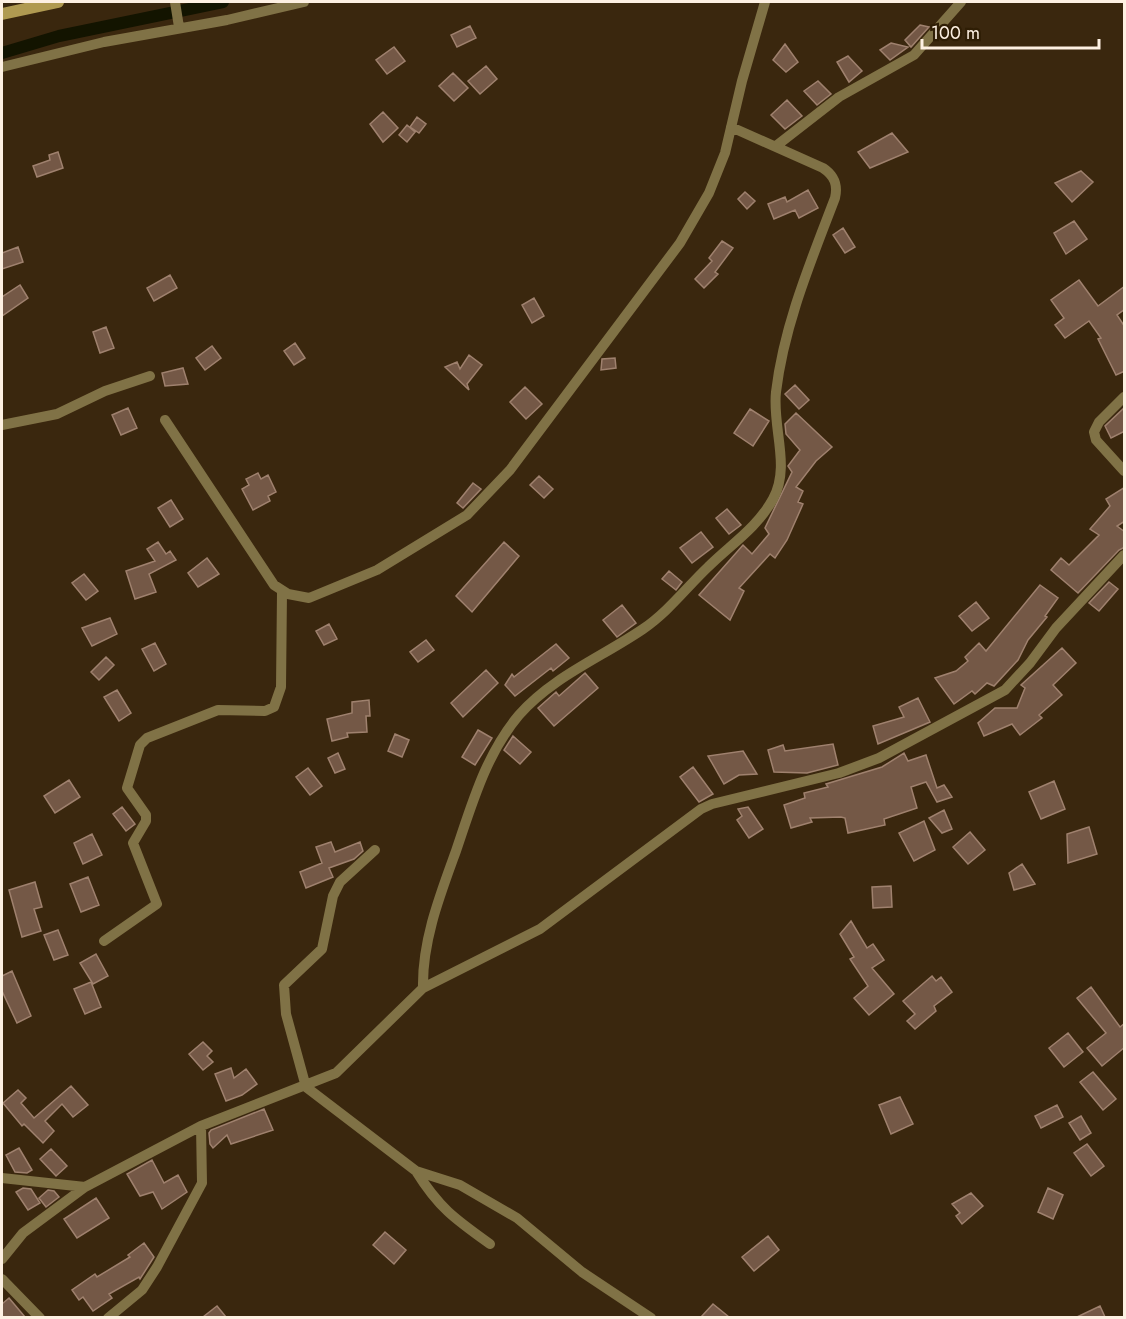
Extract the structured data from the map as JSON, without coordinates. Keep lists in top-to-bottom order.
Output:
{
  "scale_bar": "100 m"
}
